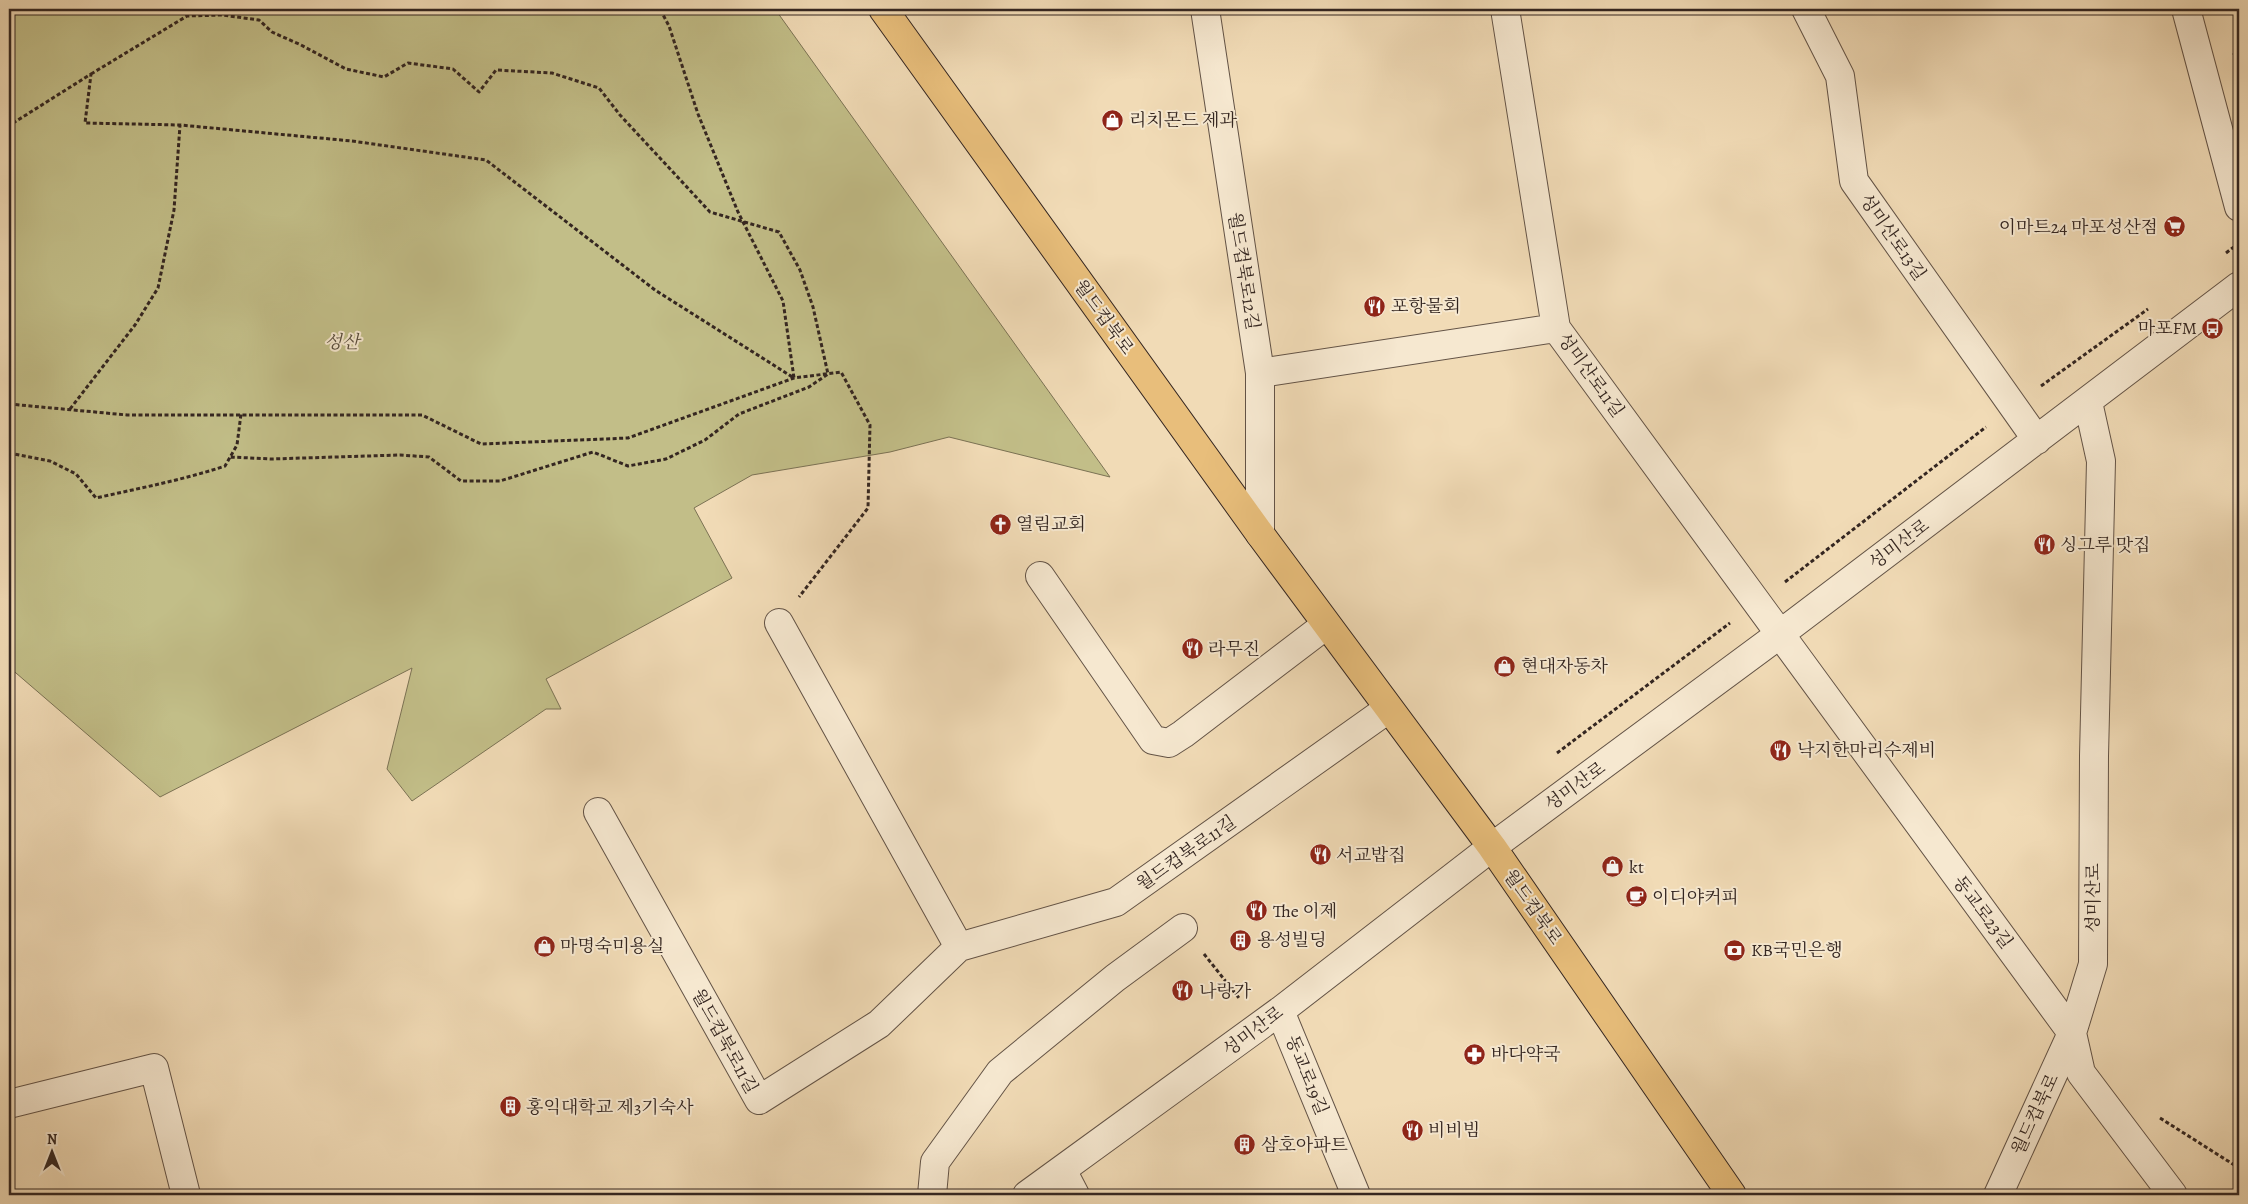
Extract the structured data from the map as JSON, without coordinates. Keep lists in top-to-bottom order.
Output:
{
  "streets": {
    "main road": ["월드컵북로"],
    "street": [
      "성미산로13길",
      "월드컵북로12길",
      "성미산로11길",
      "성미산로",
      "월드컵북로11길",
      "동교로23길",
      "동교로19길"
    ]
  },
  "crossings": [
    ["성미산로13길", "성미산로"],
    ["월드컵북로12길", "월드컵북로"],
    ["월드컵북로", "성미산로"],
    ["월드컵북로", "월드컵북로11길"],
    ["월드컵북로", "동교로23길"],
    ["성미산로11길", "성미산로"],
    ["성미산로11길", "동교로23길"],
    ["성미산로", "동교로23길"],
    ["성미산로", "동교로19길"]
  ],
  "parks": ["성산"],
  "places": {
    "shop": [
      "리치몬드 제과",
      "현대자동차",
      "kt",
      "마명숙미용실"
    ],
    "supermarket": ["이마트24 마포성산점"],
    "restaurant": [
      "포항물회",
      "싱그루 맛집",
      "라무진",
      "낙지한마리수제비",
      "서교밥집",
      "The 이제",
      "나랑가",
      "비비빔"
    ],
    "bus stop": ["마포FM"],
    "church": ["열림교회"],
    "cafe": ["이디야커피"],
    "building": ["용성빌딩", "홍익대학교 제3기숙사", "삼호아파트"],
    "bank": ["KB국민은행"],
    "pharmacy": ["바다약국"]
  },
  "north": "top"
}
